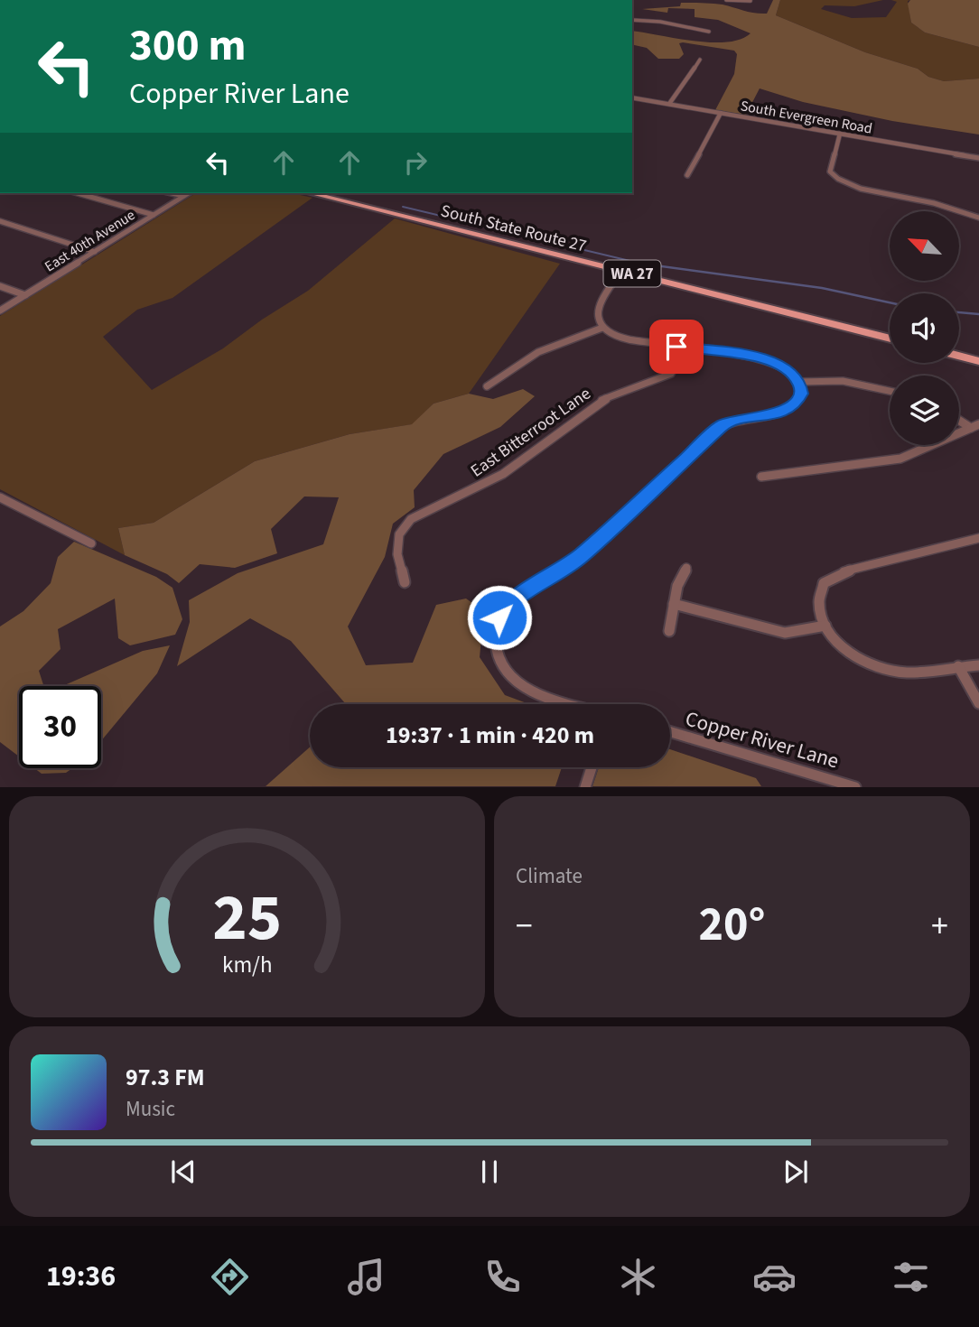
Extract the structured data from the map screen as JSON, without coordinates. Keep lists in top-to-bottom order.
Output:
{
  "streets": {
    "main road": ["South State Route 27", "WA 27"],
    "street": [
      "South Evergreen Road",
      "East 40th Avenue",
      "East Bitterroot Lane",
      "Copper River Lane"
    ]
  },
  "north": "top left",
  "page": {
    "turn": ["300 m", "Copper River Lane"],
    "limit": "30",
    "trip": "19:37 · 1 min · 420 m",
    "tile": "Climate",
    "heat": ["−", "20°", "+"],
    "song": ["97.3 FM", "Music"],
    "tabs": "19:36",
    "gauge": ["25", "km/h"]
  }
}
